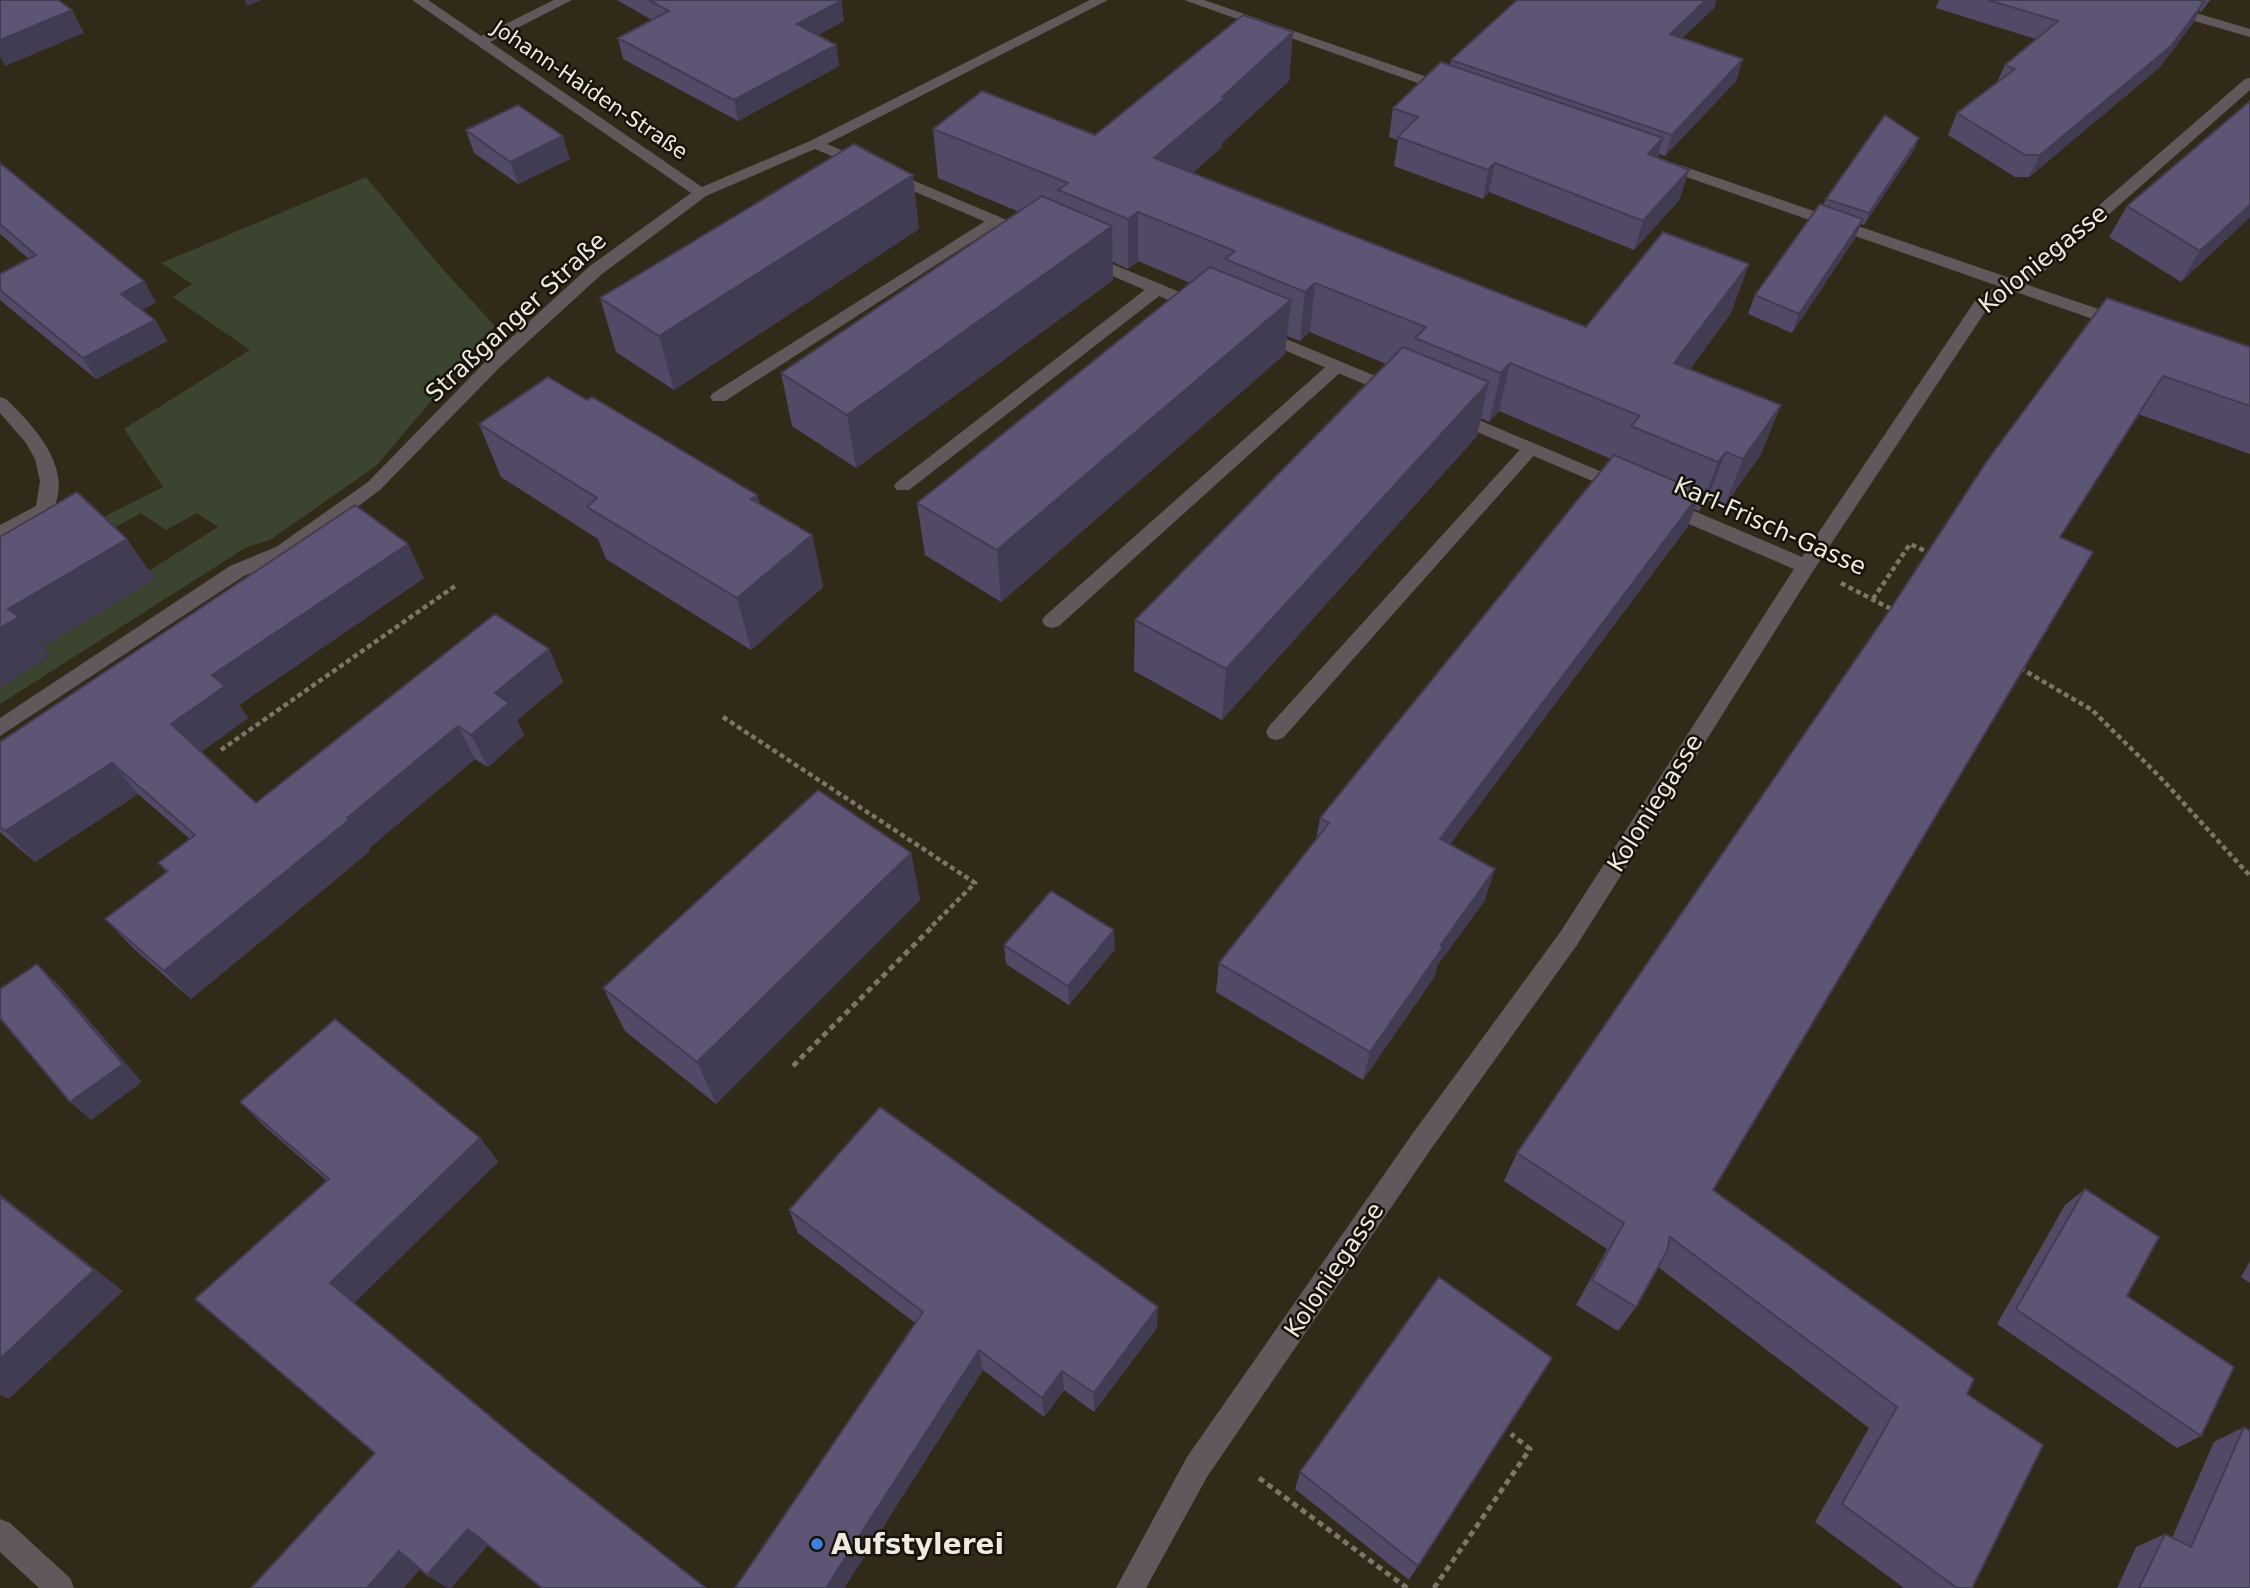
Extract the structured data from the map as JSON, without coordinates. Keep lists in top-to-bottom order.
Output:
{
  "streets": {
    "street": [
      "Johann-Haiden-Straße",
      "Koloniegasse",
      "Straßganger Straße",
      "Karl-Frisch-Gasse"
    ]
  },
  "crossings": [
    ["Johann-Haiden-Straße", "Straßganger Straße"],
    ["Koloniegasse", "Karl-Frisch-Gasse"]
  ],
  "places": ["Aufstylerei"]
}
